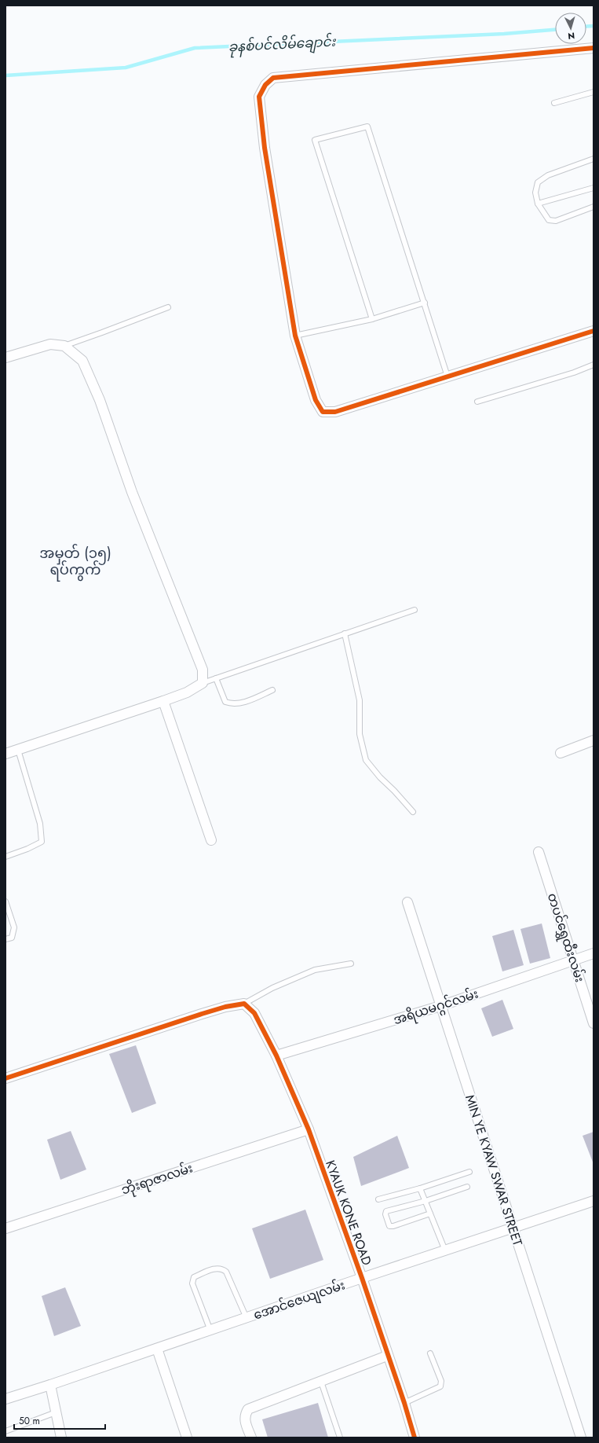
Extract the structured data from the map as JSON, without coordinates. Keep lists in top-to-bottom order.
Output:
{
  "streets": {
    "street": [
      "တပင်ရွှေထီးလမ်း",
      "အရိယမဂ္ဂင်လမ်း",
      "MIN YE KYAW SWAR STREET",
      "ဘိုးရာဇာလမ်း",
      "KYAUK KONE ROAD",
      "အောင်ဇေယျလမ်း"
    ]
  },
  "crossings": [
    ["တပင်ရွှေထီးလမ်း", "အရိယမဂ္ဂင်လမ်း"],
    ["အရိယမဂ္ဂင်လမ်း", "MIN YE KYAW SWAR STREET"],
    ["အရိယမဂ္ဂင်လမ်း", "KYAUK KONE ROAD"],
    ["MIN YE KYAW SWAR STREET", "အောင်ဇေယျလမ်း"],
    ["ဘိုးရာဇာလမ်း", "KYAUK KONE ROAD"],
    ["KYAUK KONE ROAD", "အောင်ဇေယျလမ်း"]
  ],
  "districts": ["အမှတ် (၁၅) ရပ်ကွက်"],
  "water": ["ခုနစ်ပင်လိမ်ချောင်း"],
  "scale_bar": "50 m",
  "north": "bottom"
}
